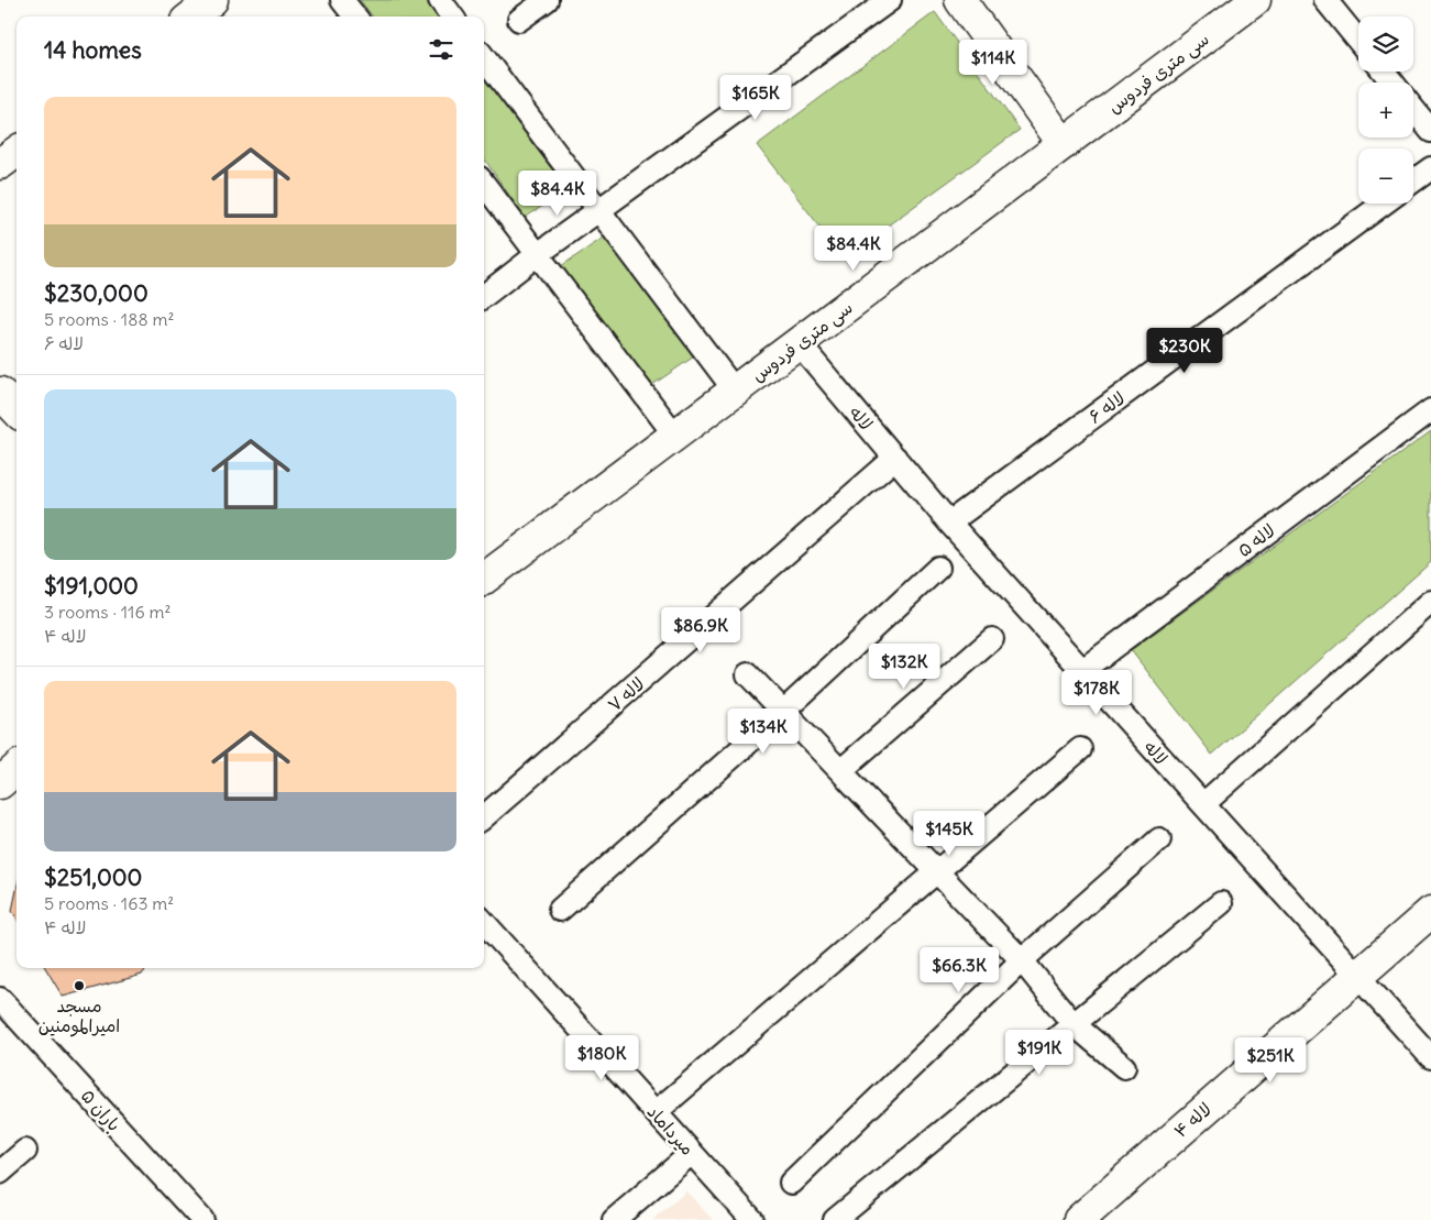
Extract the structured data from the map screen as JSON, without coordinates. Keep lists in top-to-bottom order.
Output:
{
  "streets": {
    "street": [
      "سی متری فردوس",
      "لاله ۶",
      "لاله",
      "لاله ۵",
      "لاله ۷",
      "باران ۵",
      "لاله ۴",
      "میرداماد"
    ]
  },
  "crossings": [
    ["سی متری فردوس", "لاله"],
    ["لاله ۶", "لاله"],
    ["لاله", "لاله ۵"],
    ["لاله", "لاله ۷"],
    ["لاله", "لاله ۴"]
  ],
  "places": ["مسجد امیرالمومنین"],
  "page": {
    "map_buttons": ["+", "−"],
    "heading": "14 homes",
    "price": [
      "$114K",
      "$165K",
      "$84.4K",
      "$84.4K",
      "$230K",
      "$86.9K",
      "$132K",
      "$178K",
      "$134K",
      "$145K",
      "$66.3K",
      "$191K",
      "$180K",
      "$251K"
    ],
    "list": [
      {
        "name": "$230,000",
        "note": "5 rooms · 188 m² · لاله ۶"
      },
      {
        "name": "$191,000",
        "note": "3 rooms · 116 m² · لاله ۴"
      },
      {
        "name": "$251,000",
        "note": "5 rooms · 163 m² · لاله ۴"
      }
    ]
  }
}
